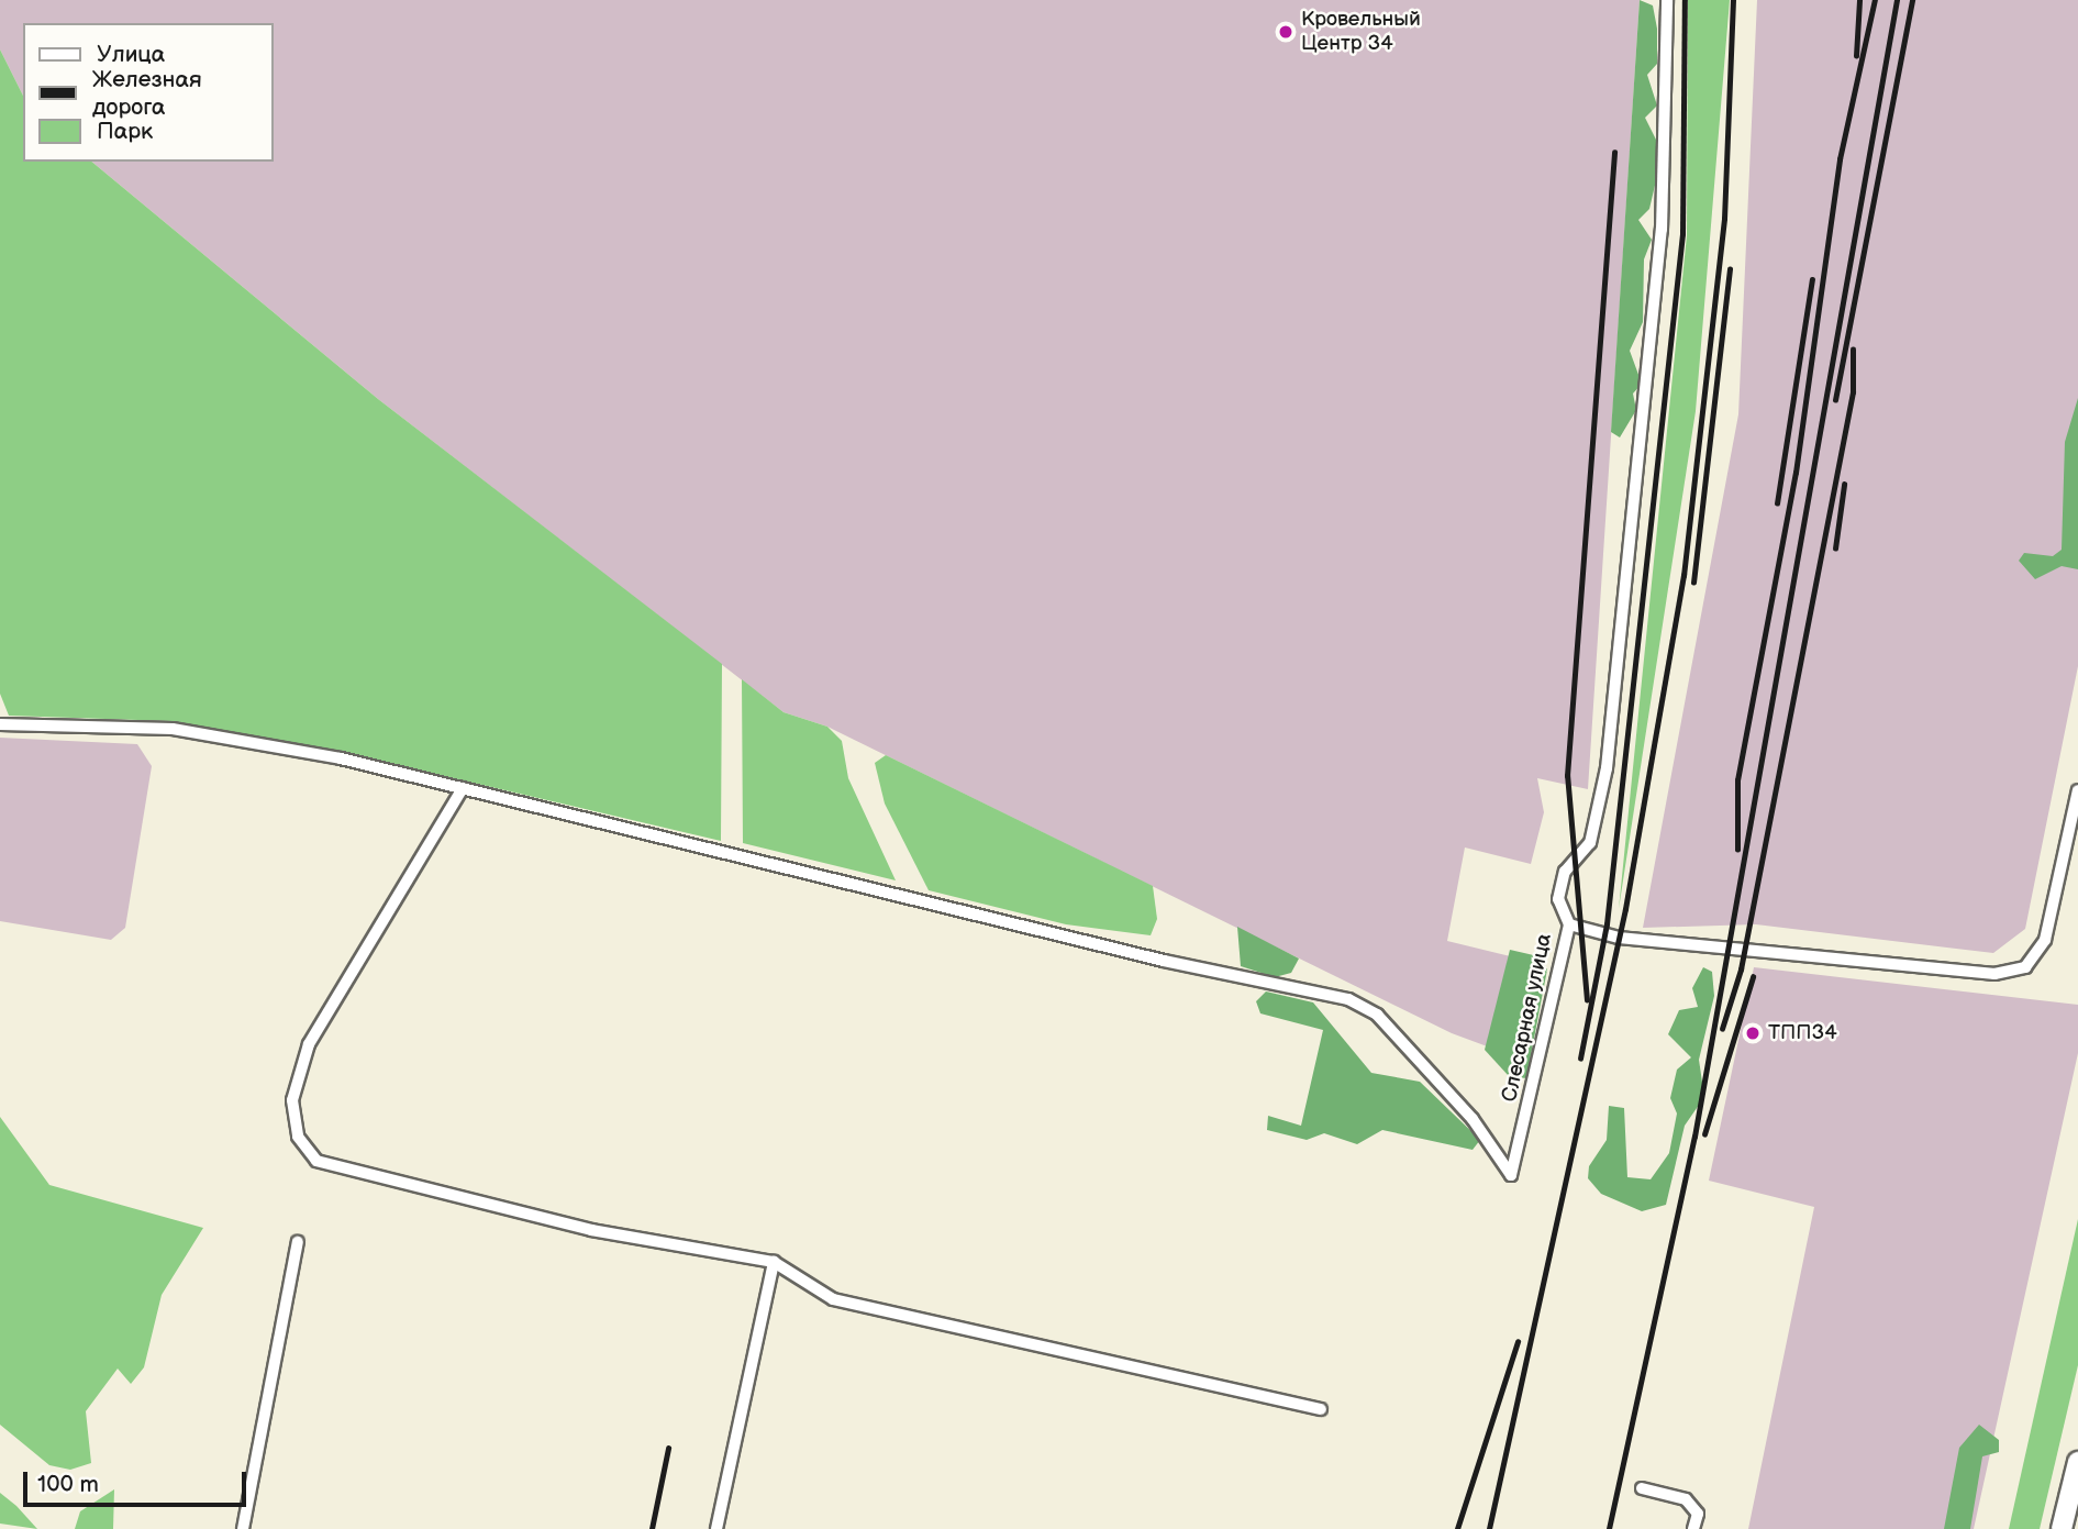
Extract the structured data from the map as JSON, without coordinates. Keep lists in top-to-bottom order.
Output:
{
  "streets": {
    "street": ["Слесарная улица"]
  },
  "places": ["Кровельный Центр 34", "ТПП34"],
  "legend": ["Улица", "Железная дорога", "Парк"],
  "scale_bar": "100 m"
}
